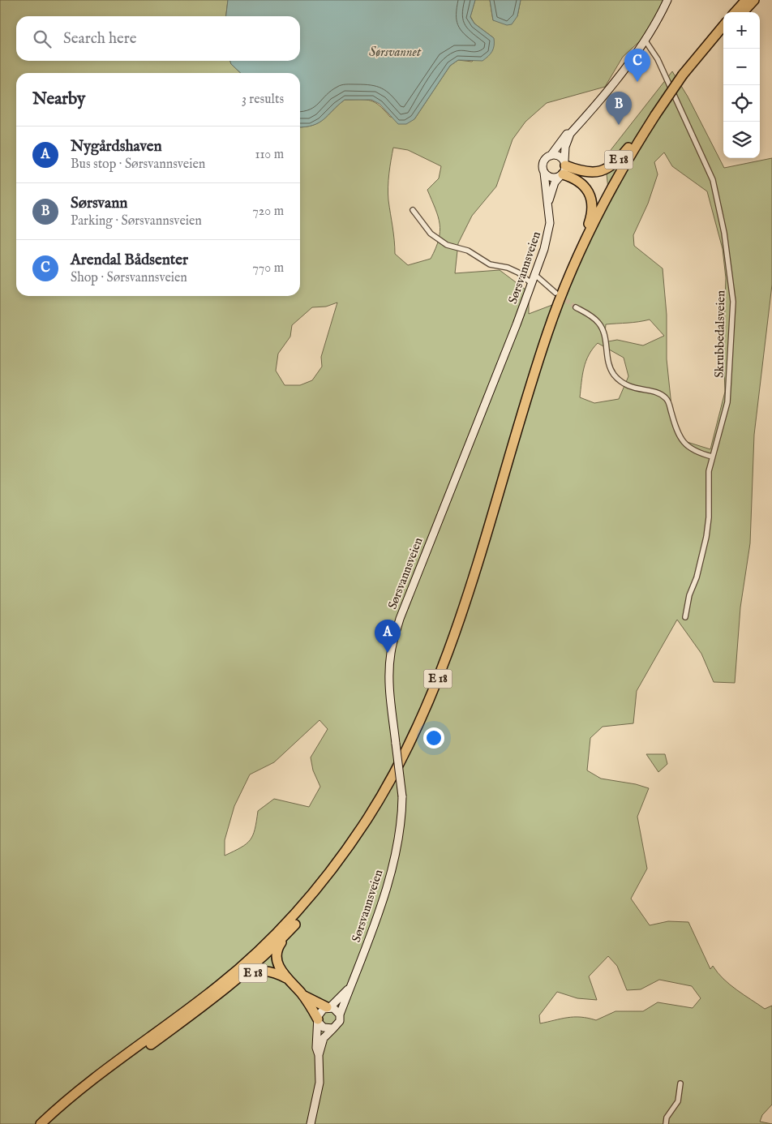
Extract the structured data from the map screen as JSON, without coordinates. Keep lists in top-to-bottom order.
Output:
{
  "streets": {
    "highway": ["E 18"],
    "main road": ["Sørsvannsveien"],
    "street": ["Skrubbedalsveien"]
  },
  "crossings": [
    ["E 18", "Sørsvannsveien"],
    ["Sørsvannsveien", "Skrubbedalsveien"]
  ],
  "water": ["Sørsvannet"],
  "page": {
    "map_buttons": ["+", "−"],
    "search": "Search here",
    "pins": ["C", "B", "A"],
    "heading": ["Nearby", "3 results"],
    "list": [
      {
        "mark": "A",
        "name": "Nygårdshaven",
        "note": "Bus stop · Sørsvannsveien",
        "value": "110 m"
      },
      {
        "mark": "B",
        "name": "Sørsvann",
        "note": "Parking · Sørsvannsveien",
        "value": "720 m"
      },
      {
        "mark": "C",
        "name": "Arendal Bådsenter",
        "note": "Shop · Sørsvannsveien",
        "value": "770 m"
      }
    ]
  }
}
